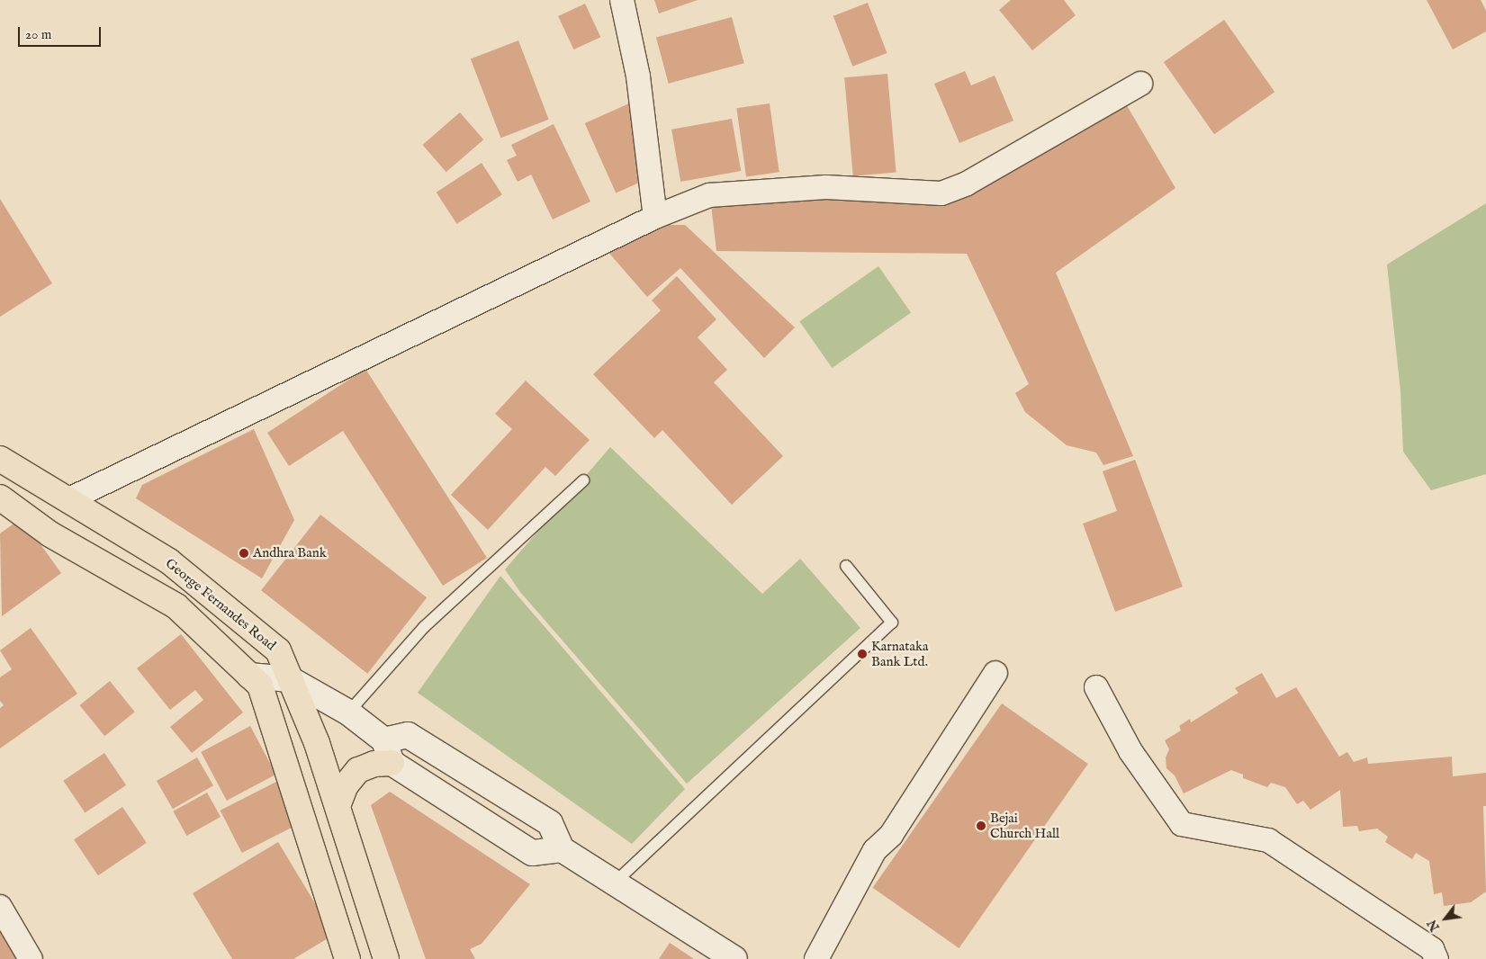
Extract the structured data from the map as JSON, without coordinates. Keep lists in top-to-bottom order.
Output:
{
  "streets": {
    "main road": ["George Fernandes Road"]
  },
  "places": ["Andhra Bank", "Karnataka Bank Ltd.", "Bejai Church Hall"],
  "scale_bar": "20 m",
  "north": "bottom left"
}
